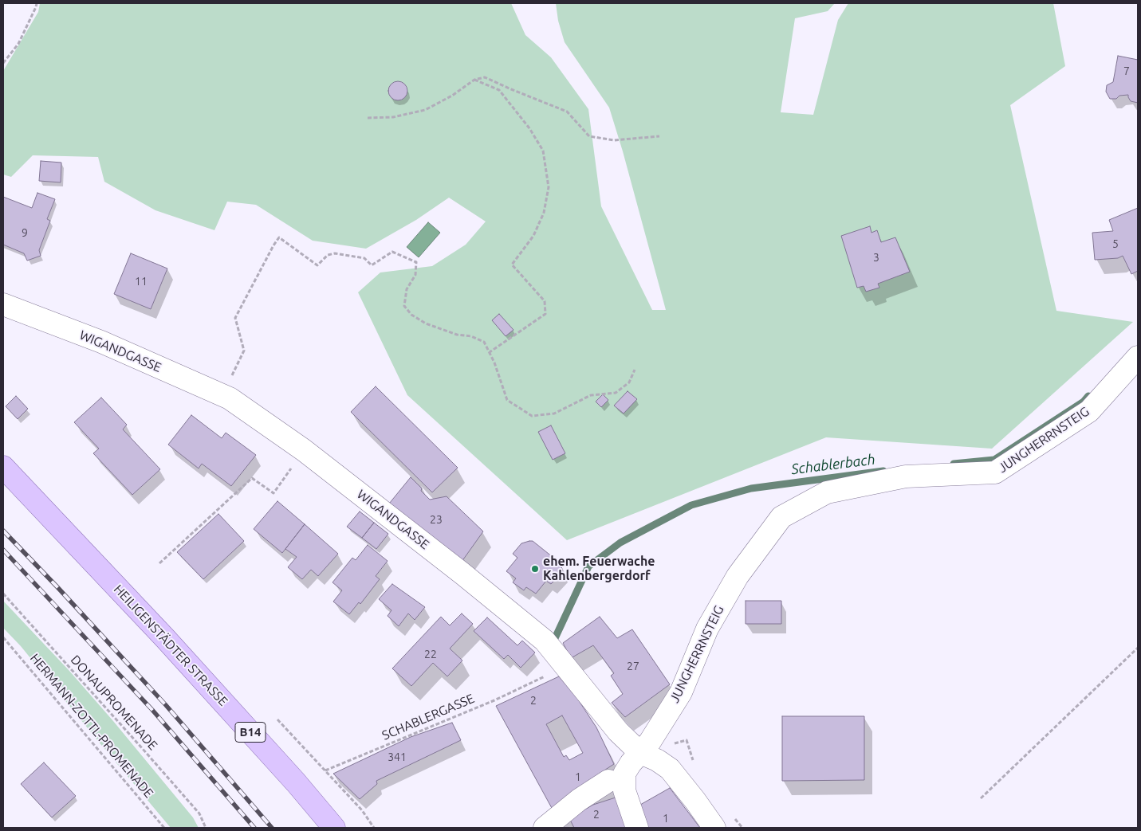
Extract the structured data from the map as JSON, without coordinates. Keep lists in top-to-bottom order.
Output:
{
  "streets": {
    "main road": ["HEILIGENSTÄDTER STRASSE", "B14"],
    "street": ["WIGANDGASSE", "JUNGHERRNSTEIG"],
    "path": ["DONAUPROMENADE", "SCHABLERGASSE", "HERMANN-ZOTTL-PROMENADE"]
  },
  "crossings": [
    ["WIGANDGASSE", "JUNGHERRNSTEIG"]
  ],
  "water": ["Schablerbach"],
  "places": ["ehem. Feuerwache Kahlenbergerdorf"],
  "house_numbers": [
    "7",
    "9",
    "5",
    "3",
    "11",
    "23",
    "22",
    "27",
    "2",
    "341",
    "1",
    "2",
    "1"
  ]
}
